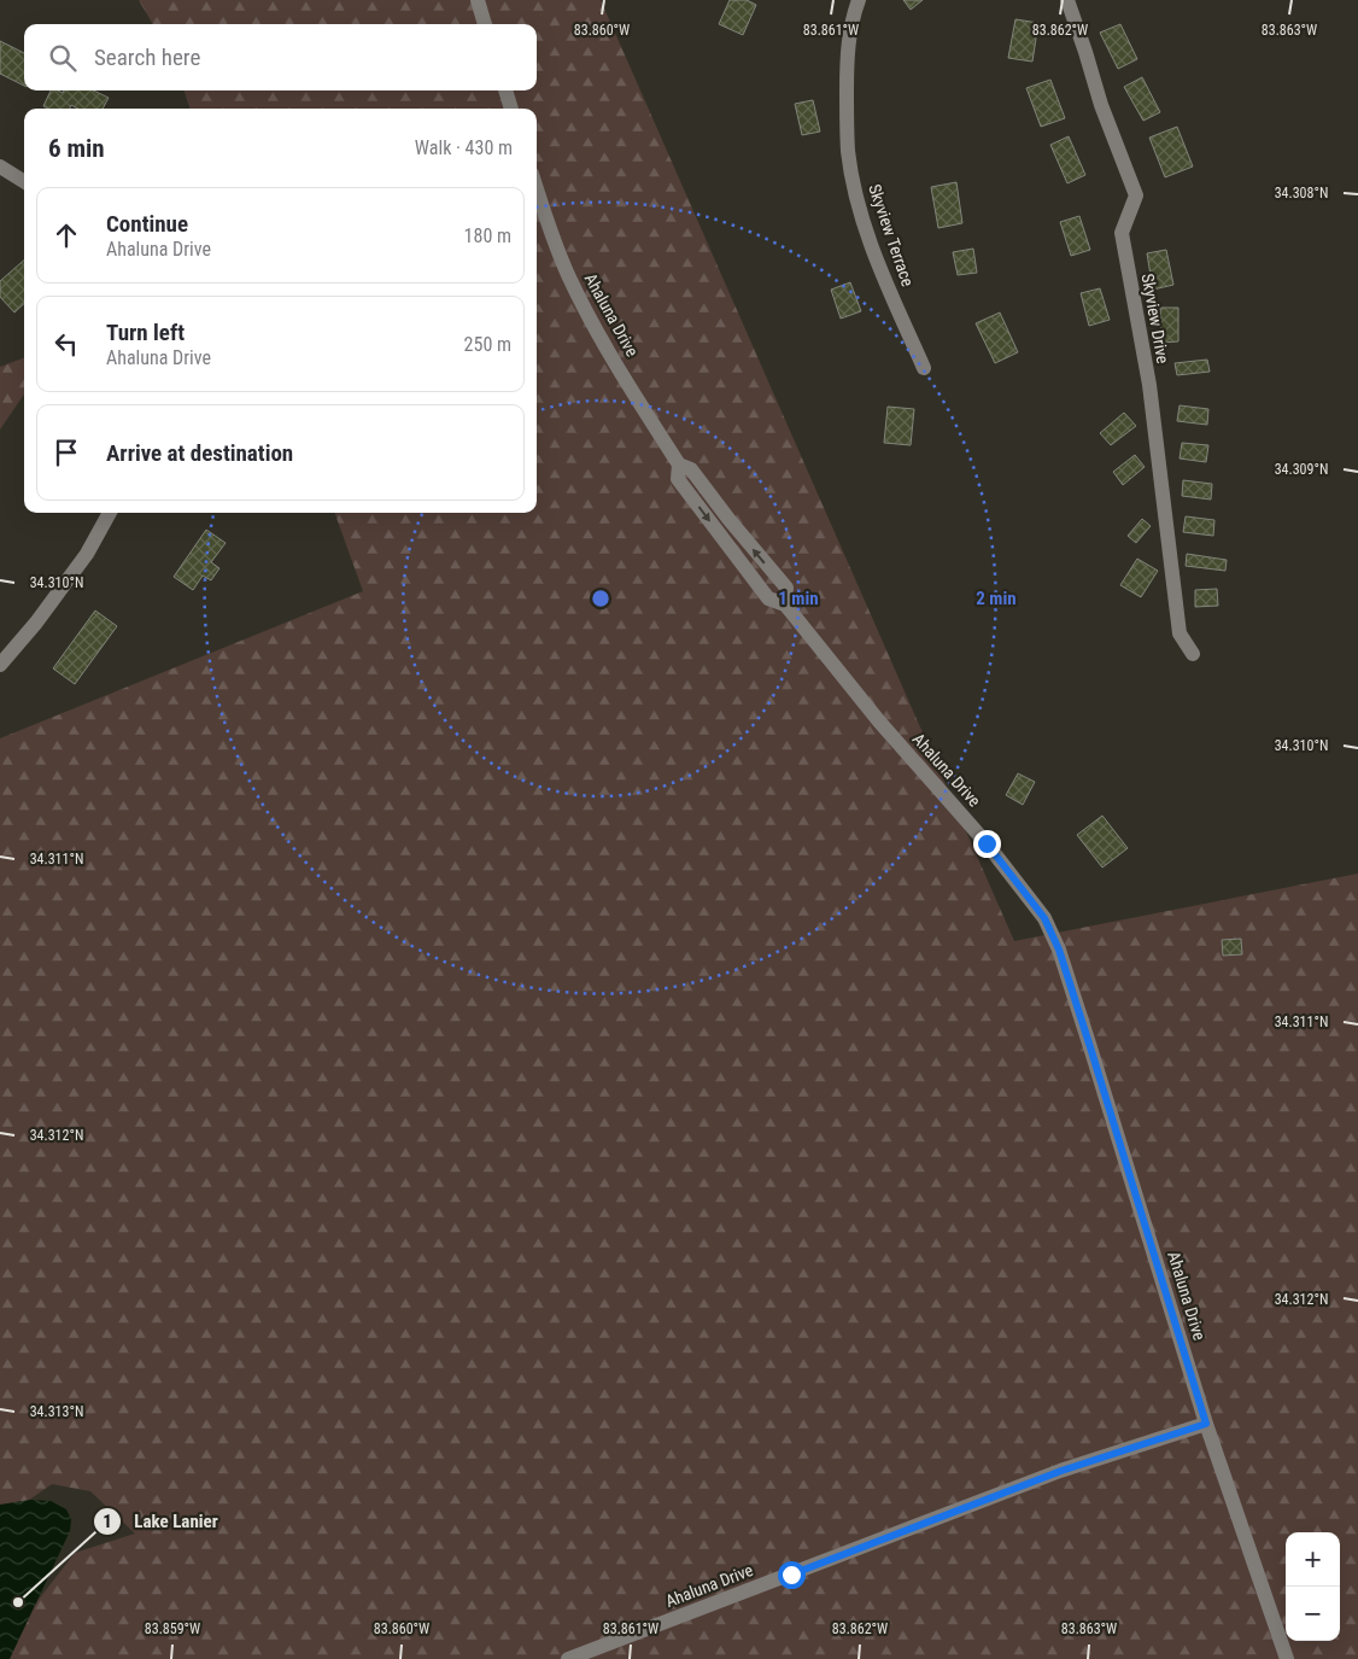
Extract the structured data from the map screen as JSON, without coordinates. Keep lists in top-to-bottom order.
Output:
{
  "streets": {
    "street": ["Skyview Terrace", "Ahaluna Drive", "Skyview Drive"]
  },
  "places": ["Lake Lanier"],
  "page": {
    "search": "Search here",
    "heading": ["6 min", "Walk · 430 m"],
    "list": [
      ["Continue", "Ahaluna Drive", "180 m"],
      ["Turn left", "Ahaluna Drive", "250 m"],
      "Arrive at destination"
    ],
    "map_buttons": ["+", "−"]
  },
  "coordinates": [
    "83.860°W",
    "83.861°W",
    "83.862°W",
    "83.863°W",
    "34.308°N",
    "34.309°N",
    "34.310°N",
    "34.311°N",
    "34.312°N",
    "34.313°N",
    "83.859°W"
  ],
  "rings": ["1 min", "2 min"]
}
